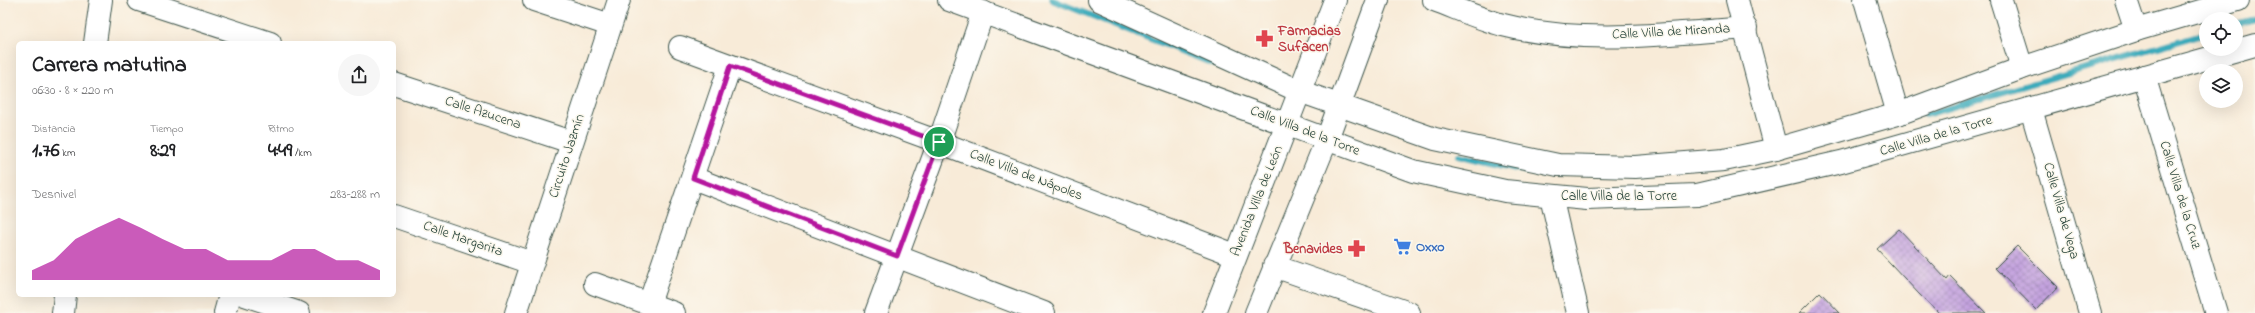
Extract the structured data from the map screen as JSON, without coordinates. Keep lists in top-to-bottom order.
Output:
{
  "streets": {
    "street": [
      "Calle Villa de Miranda",
      "Calle Azucena",
      "Calle Villa de la Torre",
      "Circuito Jazmín",
      "Calle Villa de Nápoles",
      "Calle Villa de la Cruz",
      "Avenida Villa de León",
      "Calle Villa de Vega",
      "Calle Margarita"
    ]
  },
  "crossings": [
    ["Calle Azucena", "Circuito Jazmín"],
    ["Calle Villa de la Torre", "Calle Villa de la Cruz"],
    ["Calle Villa de la Torre", "Avenida Villa de León"],
    ["Calle Villa de la Torre", "Calle Villa de Vega"],
    ["Circuito Jazmín", "Calle Margarita"],
    ["Calle Villa de Nápoles", "Avenida Villa de León"]
  ],
  "places": {
    "pharmacy": ["Farmacias Sufacen", "Benavides"],
    "supermarket": ["Oxxo"]
  },
  "page": {
    "heading": ["Carrera matutina", "06:30 · 8 × 220 m"],
    "stats": [
      ["Distancia", "1.76 km"],
      ["Tiempo", "8:29"],
      ["Ritmo", "4:49 /km"]
    ],
    "chart": ["Desnivel", "283–288 m"]
  }
}
